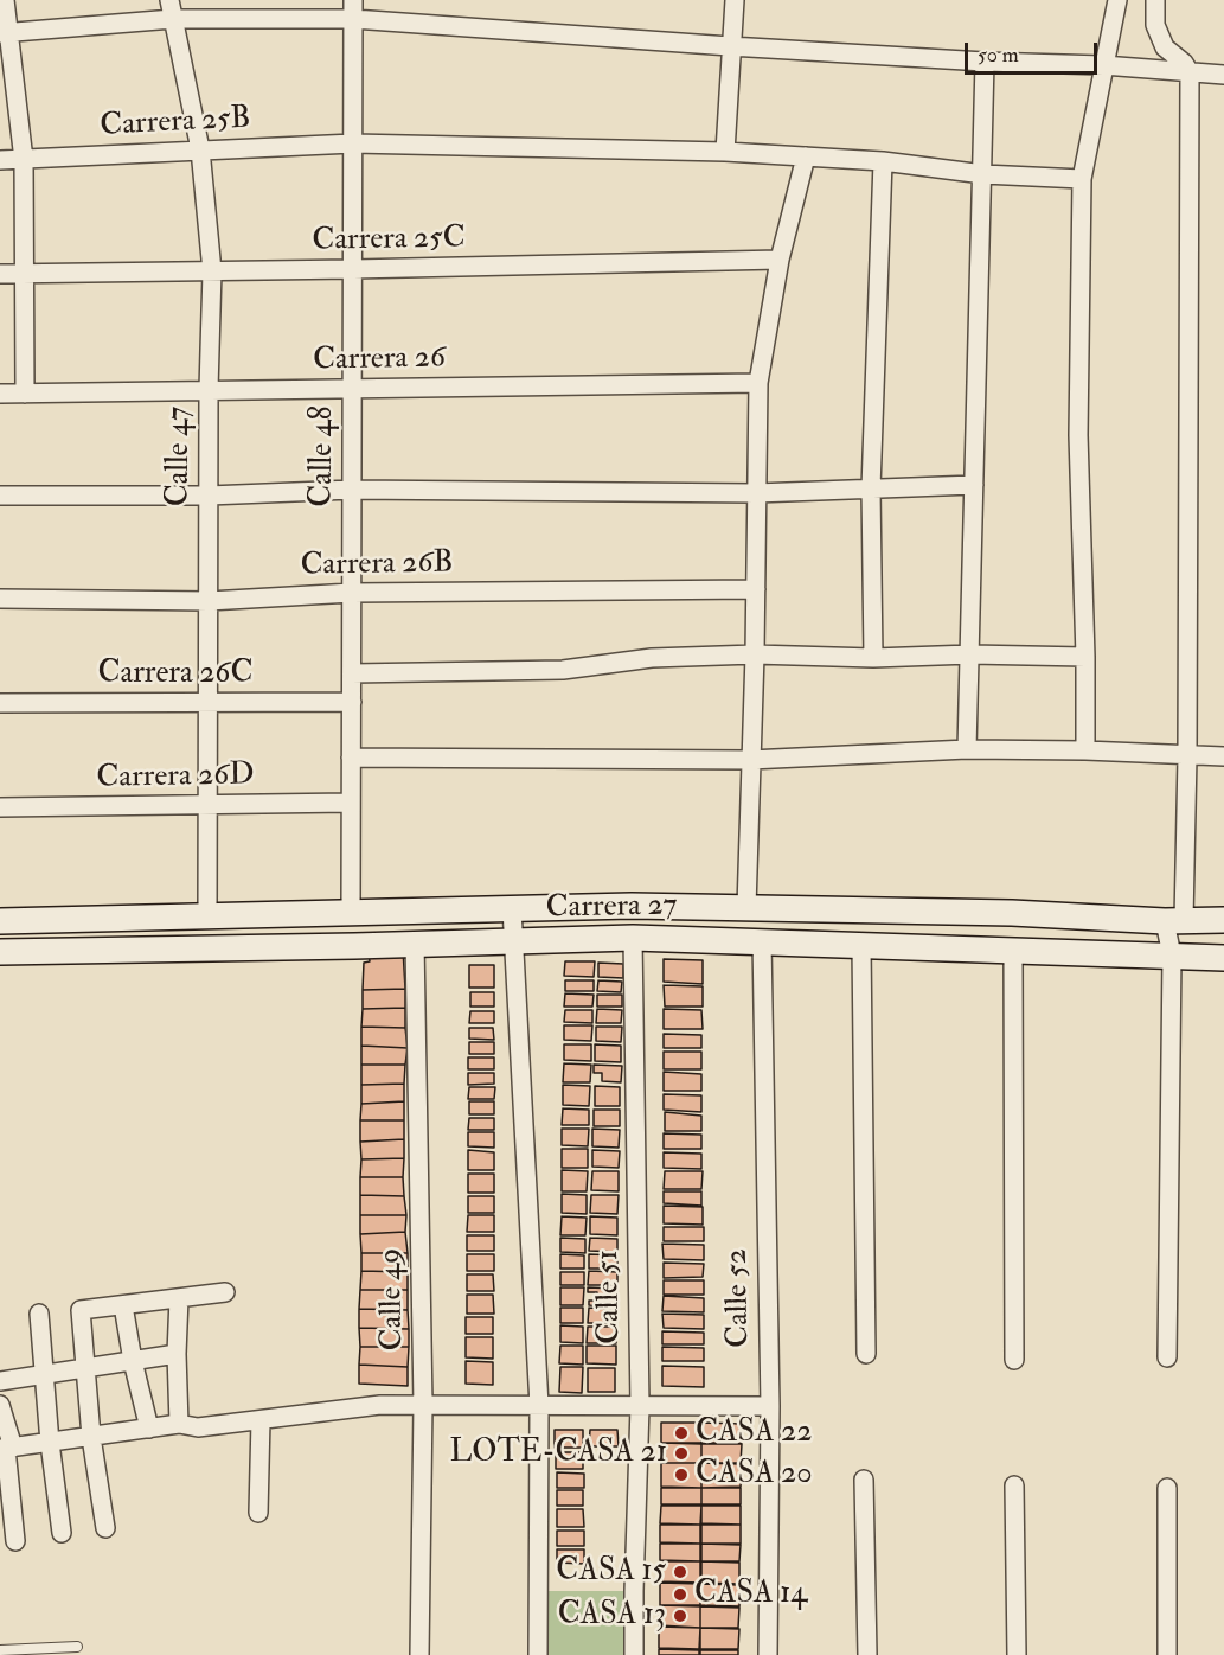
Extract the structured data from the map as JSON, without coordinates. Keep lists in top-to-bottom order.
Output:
{
  "streets": {
    "street": [
      "Carrera 25B",
      "Carrera 25C",
      "Carrera 26",
      "Calle 47",
      "Calle 48",
      "Carrera 26B",
      "Carrera 26C",
      "Carrera 26D",
      "Carrera 27",
      "Calle 51",
      "Calle 52",
      "Calle 49"
    ]
  },
  "crossings": [
    ["Carrera 25B", "Calle 47"],
    ["Carrera 25B", "Calle 48"],
    ["Carrera 25C", "Calle 47"],
    ["Carrera 25C", "Calle 48"],
    ["Carrera 26", "Calle 47"],
    ["Carrera 26", "Calle 48"],
    ["Calle 47", "Carrera 26B"],
    ["Calle 47", "Carrera 26C"],
    ["Calle 47", "Carrera 26D"],
    ["Calle 47", "Carrera 27"],
    ["Calle 48", "Carrera 26B"],
    ["Calle 48", "Carrera 26C"],
    ["Calle 48", "Carrera 26D"],
    ["Calle 48", "Carrera 27"],
    ["Carrera 27", "Calle 51"],
    ["Carrera 27", "Calle 52"],
    ["Carrera 27", "Calle 49"]
  ],
  "places": [
    "CASA 22",
    "LOTE-CASA 21",
    "CASA 20",
    "CASA 15",
    "CASA 14",
    "CASA 13"
  ],
  "scale_bar": "50 m"
}
